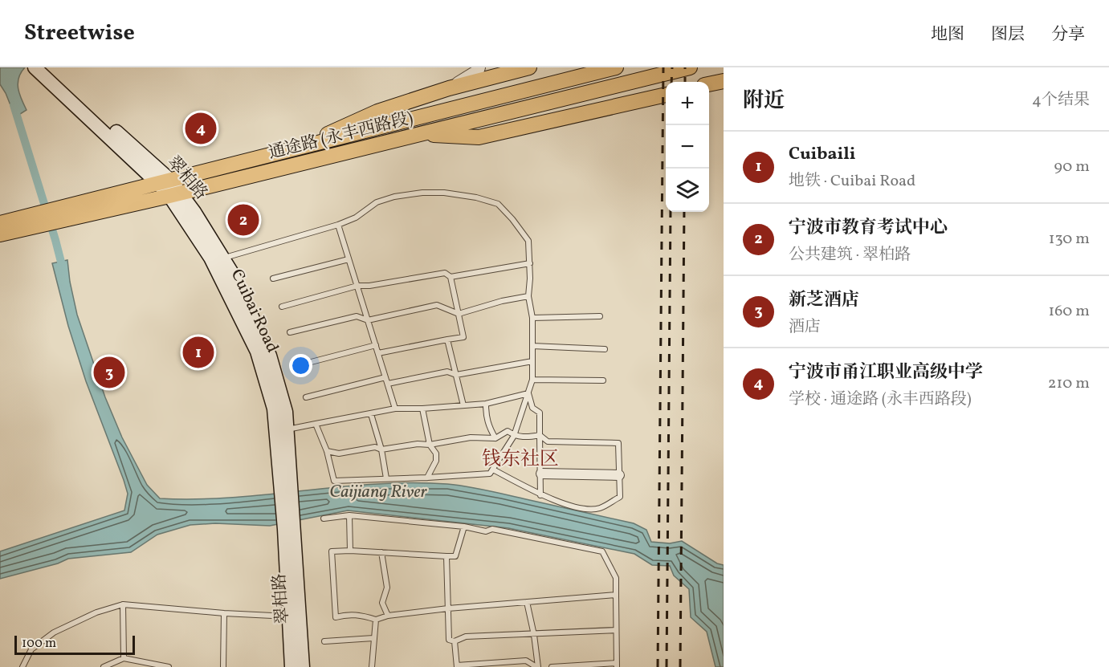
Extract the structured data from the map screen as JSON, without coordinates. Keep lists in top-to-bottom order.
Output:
{
  "streets": {
    "main road": ["通途路 (永丰西路段)", "翠柏路", "Cuibai Road"]
  },
  "crossings": [
    ["通途路 (永丰西路段)", "翠柏路"],
    ["通途路 (永丰西路段)", "Cuibai Road"],
    ["翠柏路", "Cuibai Road"]
  ],
  "districts": ["钱东社区"],
  "water": ["Caijiang River"],
  "scale_bar": "100 m",
  "page": {
    "header": "Streetwise",
    "nav": ["地图", "图层", "分享"],
    "heading": ["附近", "4个结果"],
    "map_buttons": ["+", "−"],
    "pins": [
      "4",
      "2",
      "1",
      "3"
    ],
    "list": [
      {
        "mark": "1",
        "name": "Cuibaili",
        "note": "地铁 · Cuibai Road",
        "value": "90 m"
      },
      {
        "mark": "2",
        "name": "宁波市教育考试中心",
        "note": "公共建筑 · 翠柏路",
        "value": "130 m"
      },
      {
        "mark": "3",
        "name": "新芝酒店",
        "note": "酒店",
        "value": "160 m"
      },
      {
        "mark": "4",
        "name": "宁波市甬江职业高级中学",
        "note": "学校 · 通途路 (永丰西路段)",
        "value": "210 m"
      }
    ],
    "scale": "100 m"
  }
}
